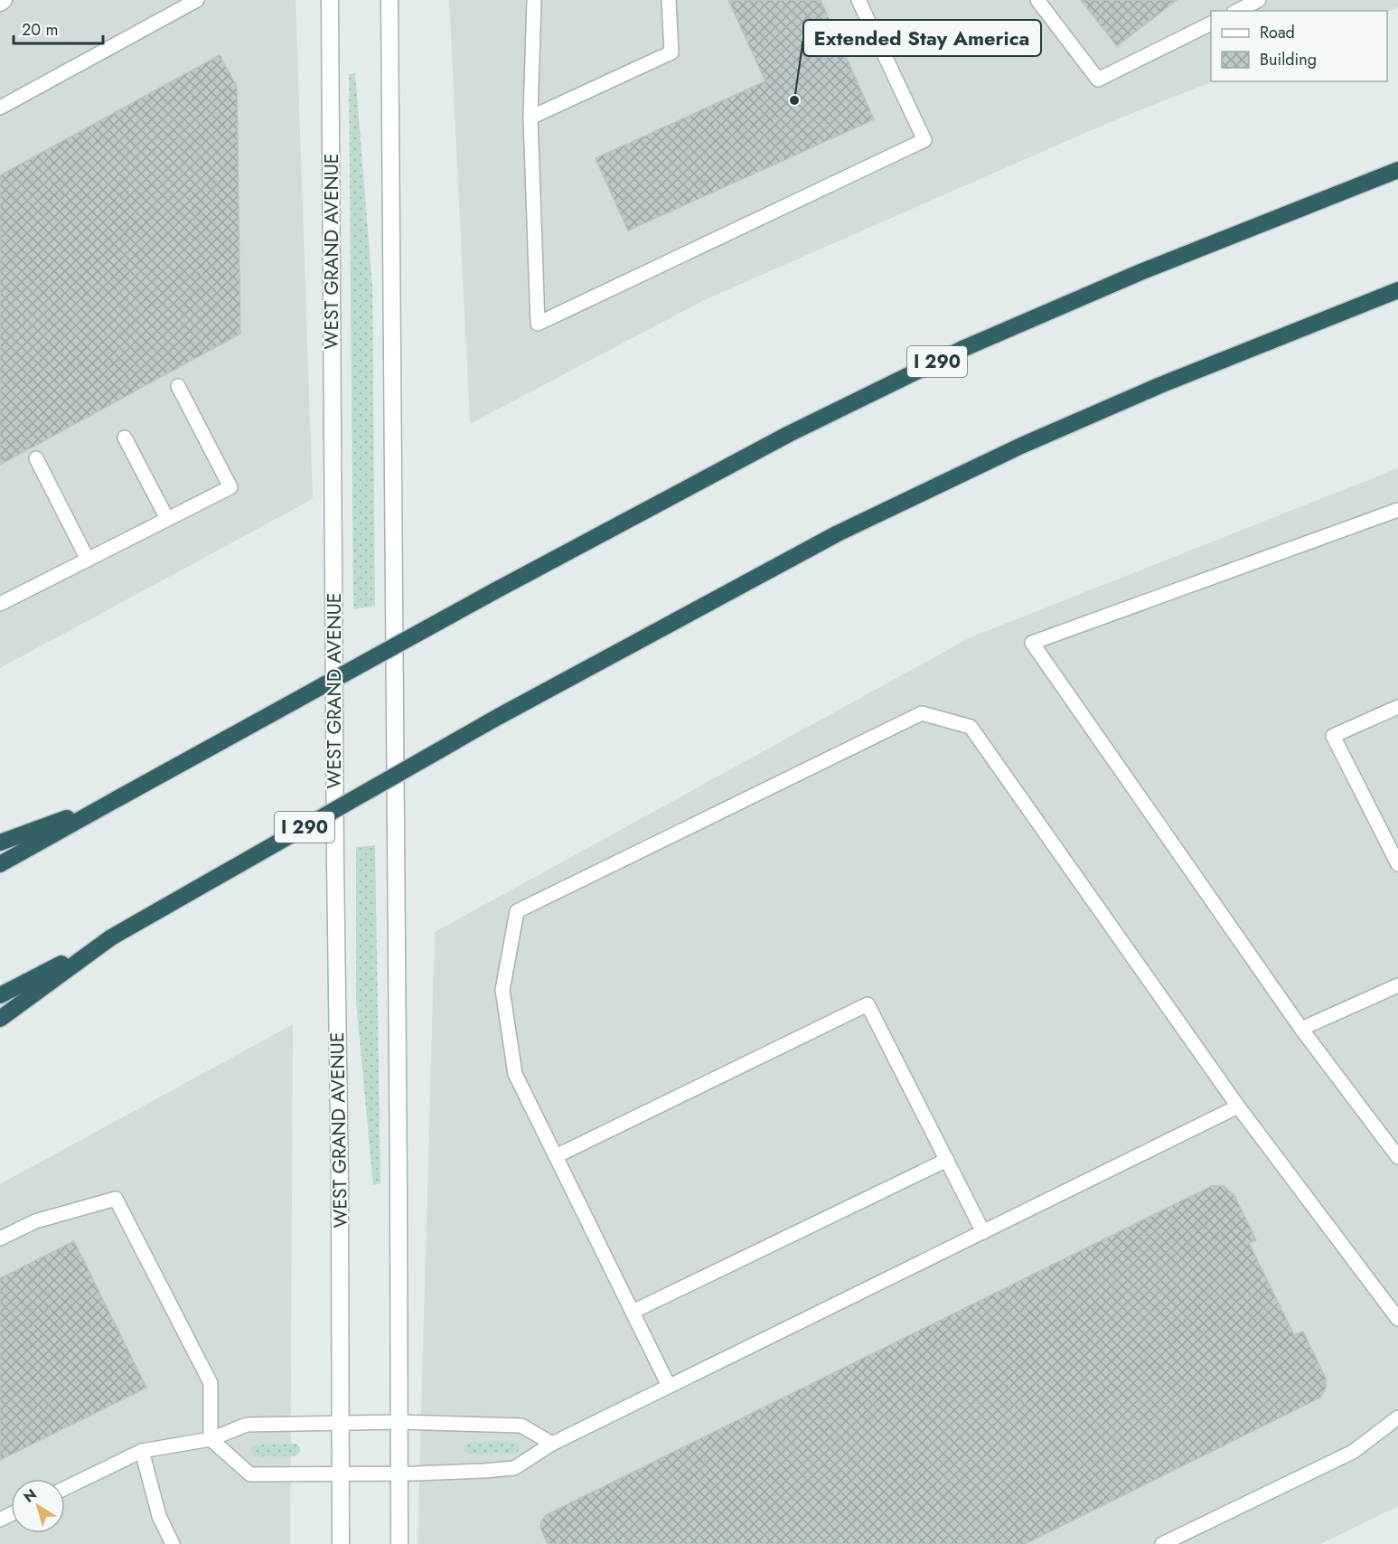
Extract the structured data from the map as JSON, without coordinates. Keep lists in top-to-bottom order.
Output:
{
  "streets": {
    "highway": ["I 290"],
    "main road": ["WEST GRAND AVENUE"]
  },
  "places": ["Extended Stay America"],
  "legend": ["Road", "Building"],
  "scale_bar": "20 m",
  "north": "top left"
}
